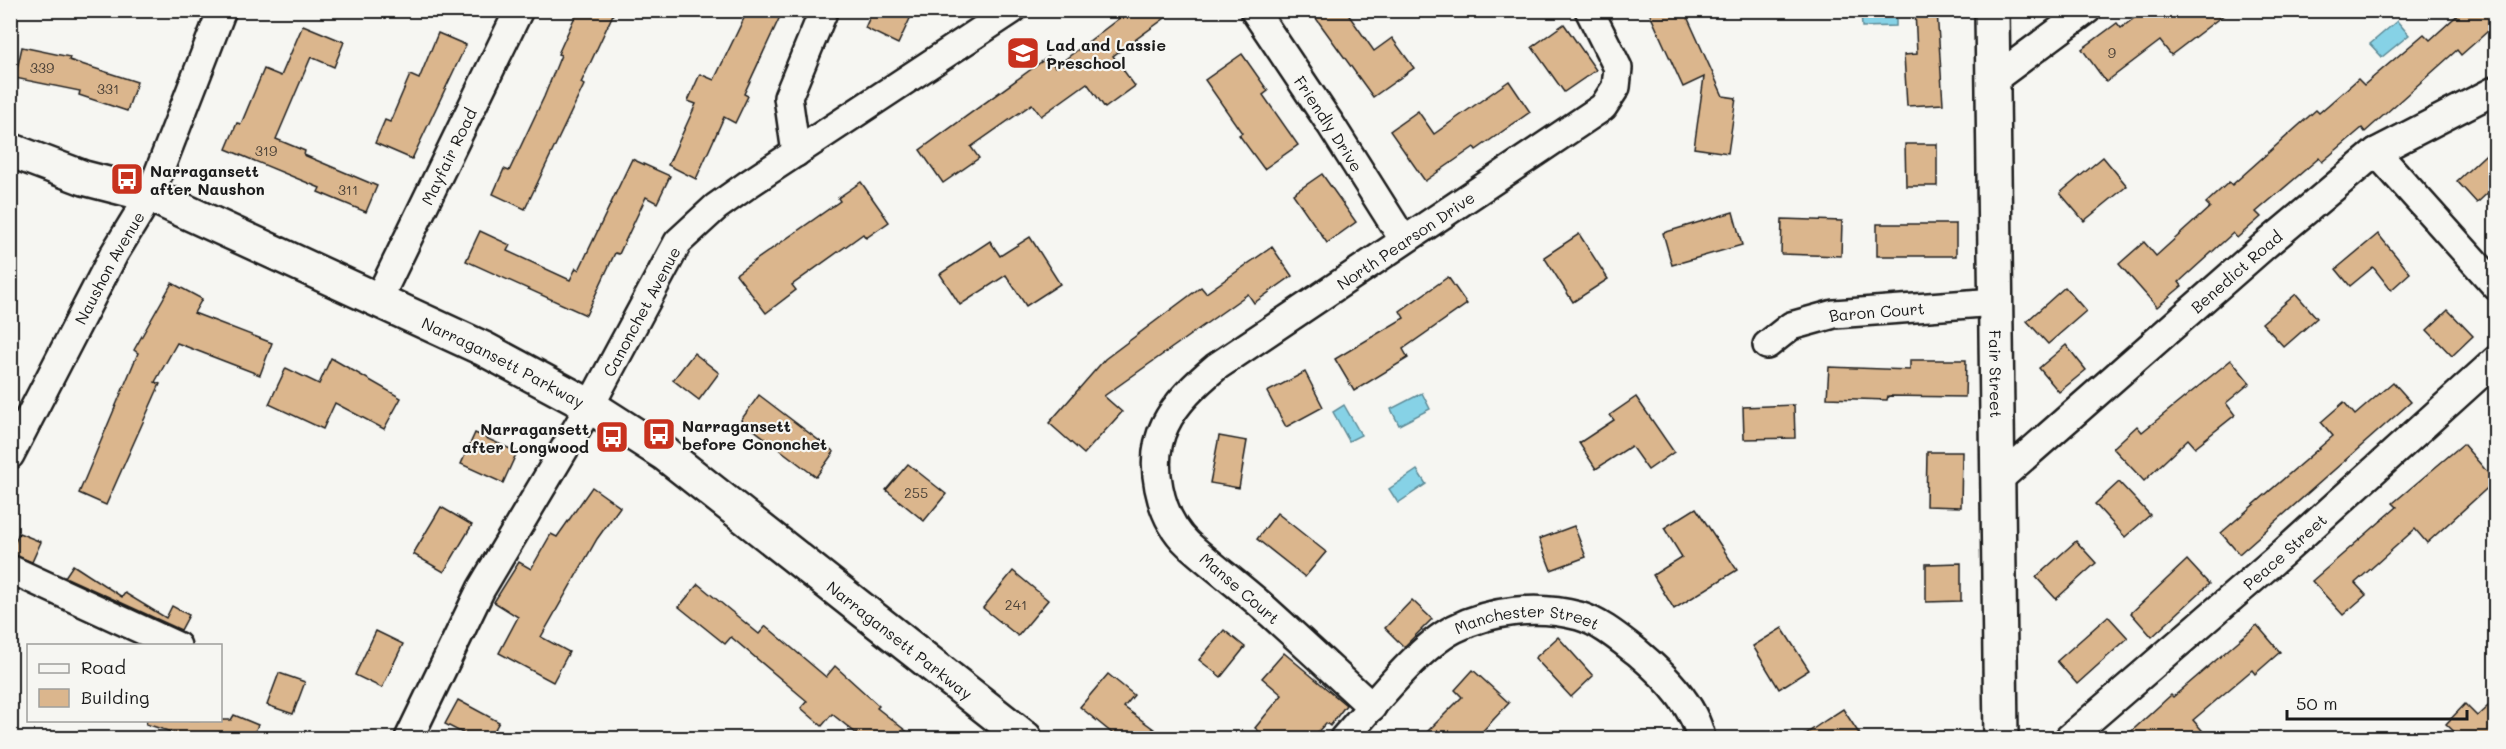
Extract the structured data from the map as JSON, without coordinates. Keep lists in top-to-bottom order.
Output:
{
  "streets": {
    "street": [
      "Friendly Drive",
      "Mayfair Road",
      "North Pearson Drive",
      "Naushon Avenue",
      "Benedict Road",
      "Canonchet Avenue",
      "Baron Court",
      "Narragansett Parkway",
      "Fair Street",
      "Peace Street",
      "Manse Court",
      "Manchester Street"
    ]
  },
  "crossings": [
    ["Friendly Drive", "North Pearson Drive"],
    ["Mayfair Road", "Narragansett Parkway"],
    ["North Pearson Drive", "Manse Court"],
    ["Naushon Avenue", "Narragansett Parkway"],
    ["Benedict Road", "Fair Street"],
    ["Canonchet Avenue", "Narragansett Parkway"],
    ["Baron Court", "Fair Street"],
    ["Manse Court", "Manchester Street"]
  ],
  "places": {
    "school or university": ["Lad and Lassie Preschool"],
    "bus stop": ["Narragansett after Naushon", "Narragansett before Cononchet", "Narragansett after Longwood"]
  },
  "house_numbers": [
    "9",
    "339",
    "331",
    "319",
    "311",
    "255",
    "241"
  ],
  "legend": ["Road", "Building"],
  "scale_bar": "50 m"
}
